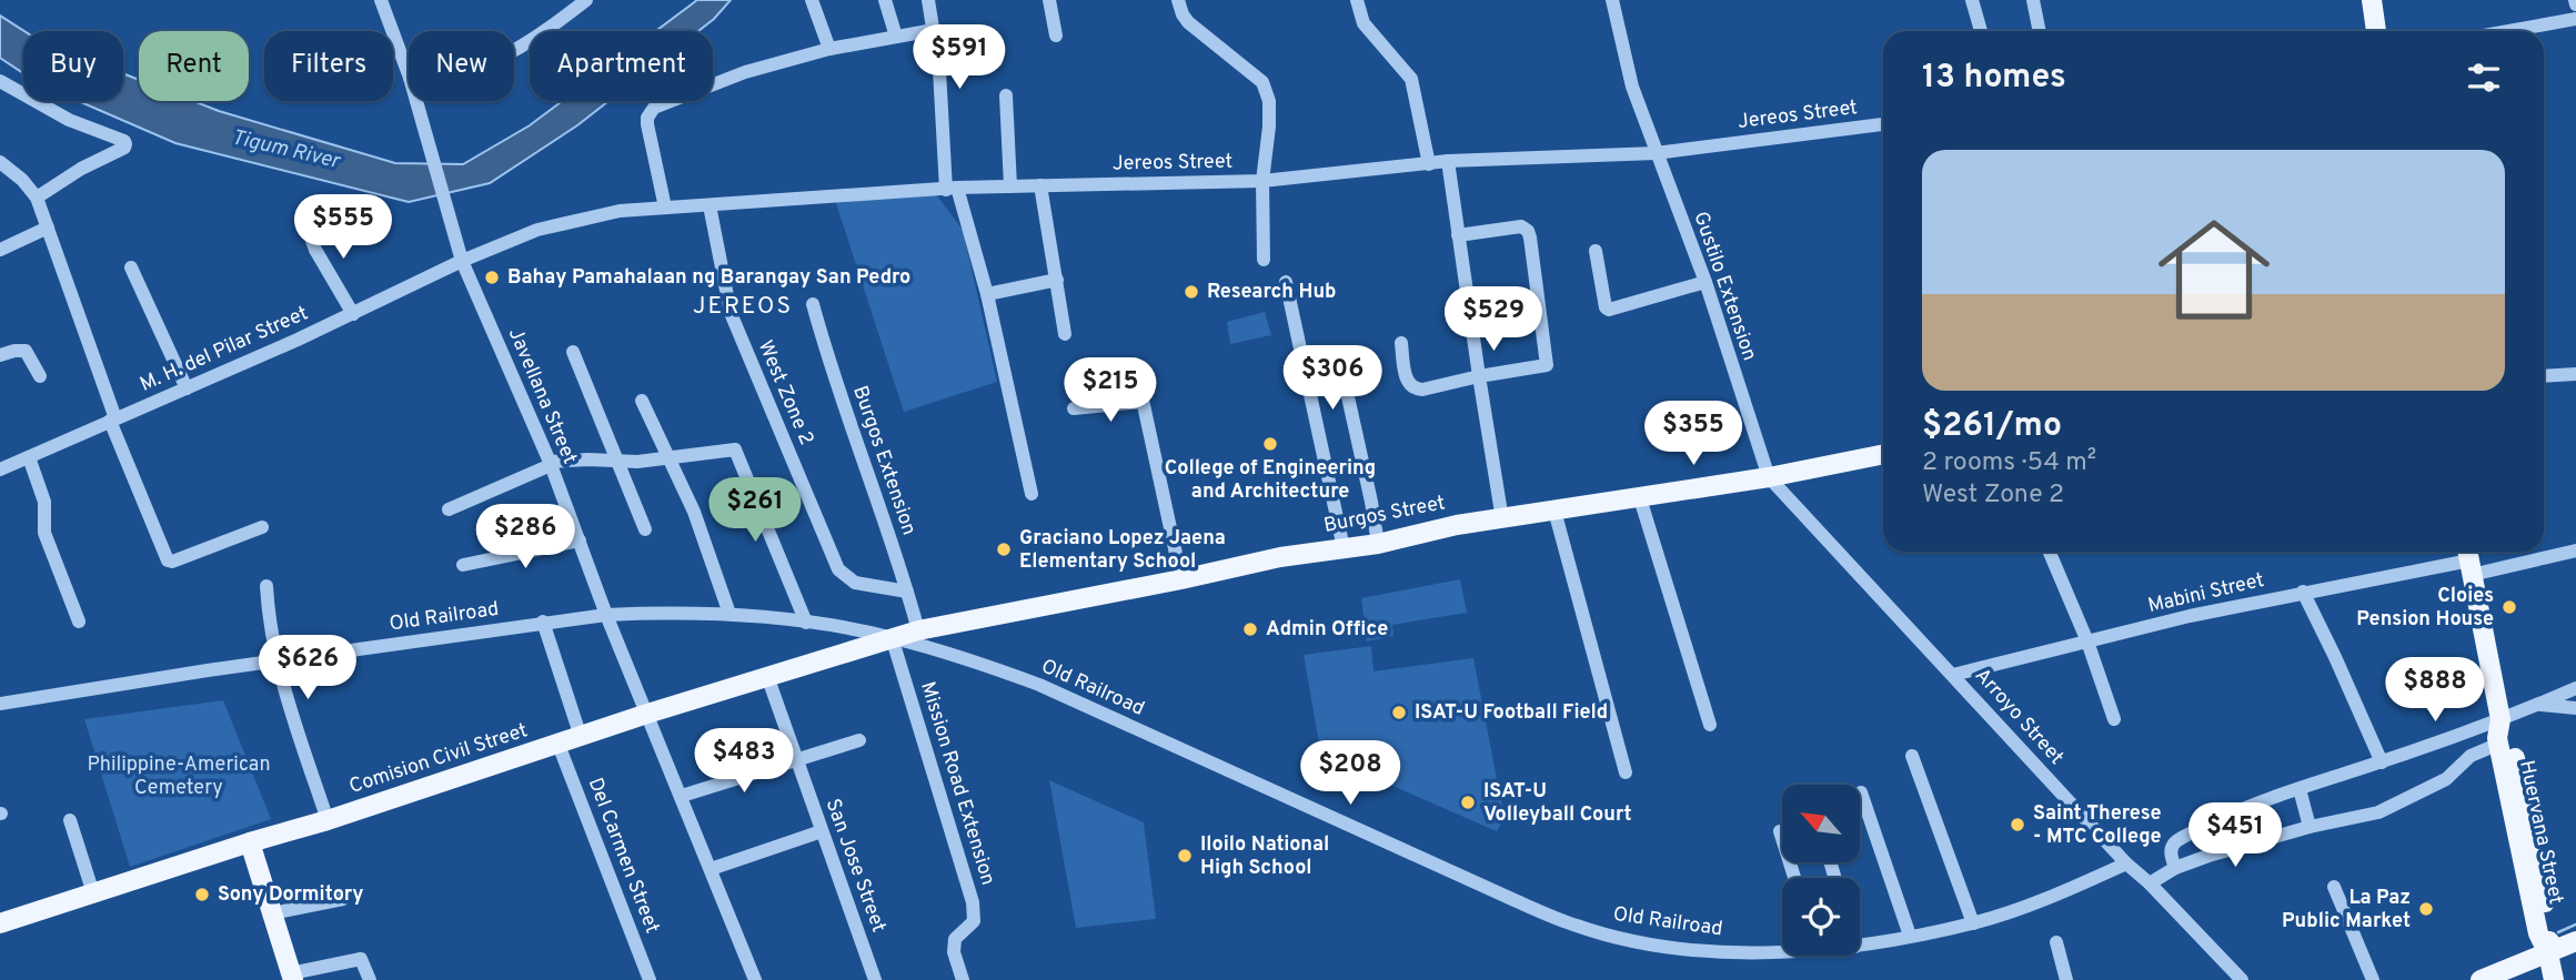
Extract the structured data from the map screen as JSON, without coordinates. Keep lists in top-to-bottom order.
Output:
{
  "streets": {
    "main road": ["Burgos Street", "Comision Civil Street", "Huervana Street"],
    "street": [
      "Jereos Street",
      "Gustilo Extension",
      "M. H. del Pilar Street",
      "West Zone 2",
      "Javellana Street",
      "Burgos Extension",
      "Mabini Street",
      "Old Railroad",
      "Arroyo Street",
      "Mission Road Extension",
      "Del Carmen Street",
      "San Jose Street"
    ]
  },
  "crossings": [
    ["Jereos Street", "Gustilo Extension"],
    ["Jereos Street", "M. H. del Pilar Street"],
    ["Jereos Street", "West Zone 2"],
    ["Jereos Street", "Javellana Street"],
    ["Gustilo Extension", "Burgos Street"],
    ["Gustilo Extension", "Arroyo Street"],
    ["M. H. del Pilar Street", "Javellana Street"],
    ["West Zone 2", "Burgos Extension"],
    ["Javellana Street", "Old Railroad"],
    ["Javellana Street", "Comision Civil Street"],
    ["Burgos Extension", "Burgos Street"],
    ["Burgos Street", "Old Railroad"],
    ["Burgos Street", "Arroyo Street"],
    ["Burgos Street", "Comision Civil Street"],
    ["Burgos Street", "Mission Road Extension"],
    ["Mabini Street", "Arroyo Street"],
    ["Mabini Street", "Huervana Street"],
    ["Old Railroad", "Arroyo Street"],
    ["Old Railroad", "Comision Civil Street"],
    ["Old Railroad", "Mission Road Extension"],
    ["Comision Civil Street", "Mission Road Extension"],
    ["Comision Civil Street", "Del Carmen Street"],
    ["Comision Civil Street", "San Jose Street"]
  ],
  "districts": ["JEREOS"],
  "water": ["Tigum River"],
  "parks": ["Philippine-American Cemetery"],
  "places": [
    "Bahay Pamahalaan ng Barangay San Pedro",
    "Research Hub",
    "College of Engineering and Architecture",
    "Graciano Lopez Jaena Elementary School",
    "Cloies Pension House",
    "Admin Office",
    "ISAT-U Football Field",
    "ISAT-U Volleyball Court",
    "Saint Therese - MTC College",
    "Iloilo National High School",
    "Sony Dormitory",
    "La Paz Public Market"
  ],
  "north": "top left",
  "page": {
    "price": [
      "$591",
      "$555",
      "$529",
      "$306",
      "$215",
      "$355",
      "$261",
      "$286",
      "$626",
      "$888",
      "$483",
      "$208",
      "$451"
    ],
    "chip": [
      "Buy",
      "Rent",
      "Filters",
      "New",
      "Apartment"
    ],
    "heading": "13 homes",
    "list": [
      {
        "name": "$261/mo",
        "note": "2 rooms · 54 m² · West Zone 2"
      }
    ]
  }
}
